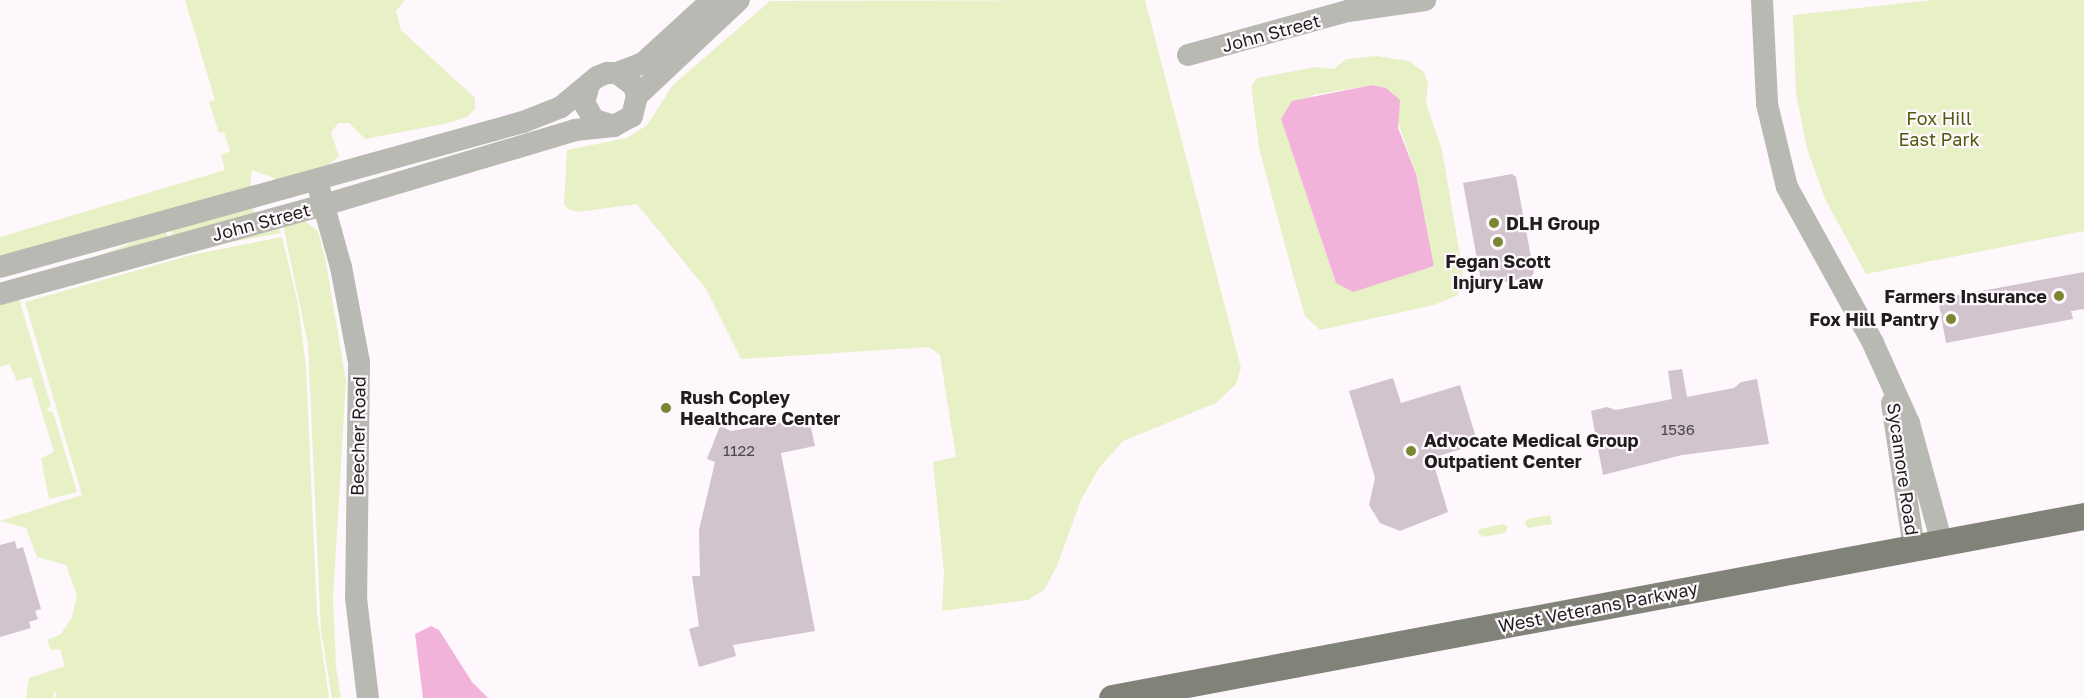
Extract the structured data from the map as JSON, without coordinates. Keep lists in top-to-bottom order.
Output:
{
  "streets": {
    "main road": ["West Veterans Parkway"],
    "street": ["John Street", "Beecher Road", "Sycamore Road"]
  },
  "crossings": [
    ["John Street", "Beecher Road"],
    ["Sycamore Road", "West Veterans Parkway"]
  ],
  "parks": ["Fox Hill East Park"],
  "places": [
    "DLH Group",
    "Fegan Scott Injury Law",
    "Farmers Insurance",
    "Fox Hill Pantry",
    "Rush Copley Healthcare Center",
    "Advocate Medical Group Outpatient Center"
  ],
  "house_numbers": ["1536", "1122"]
}
